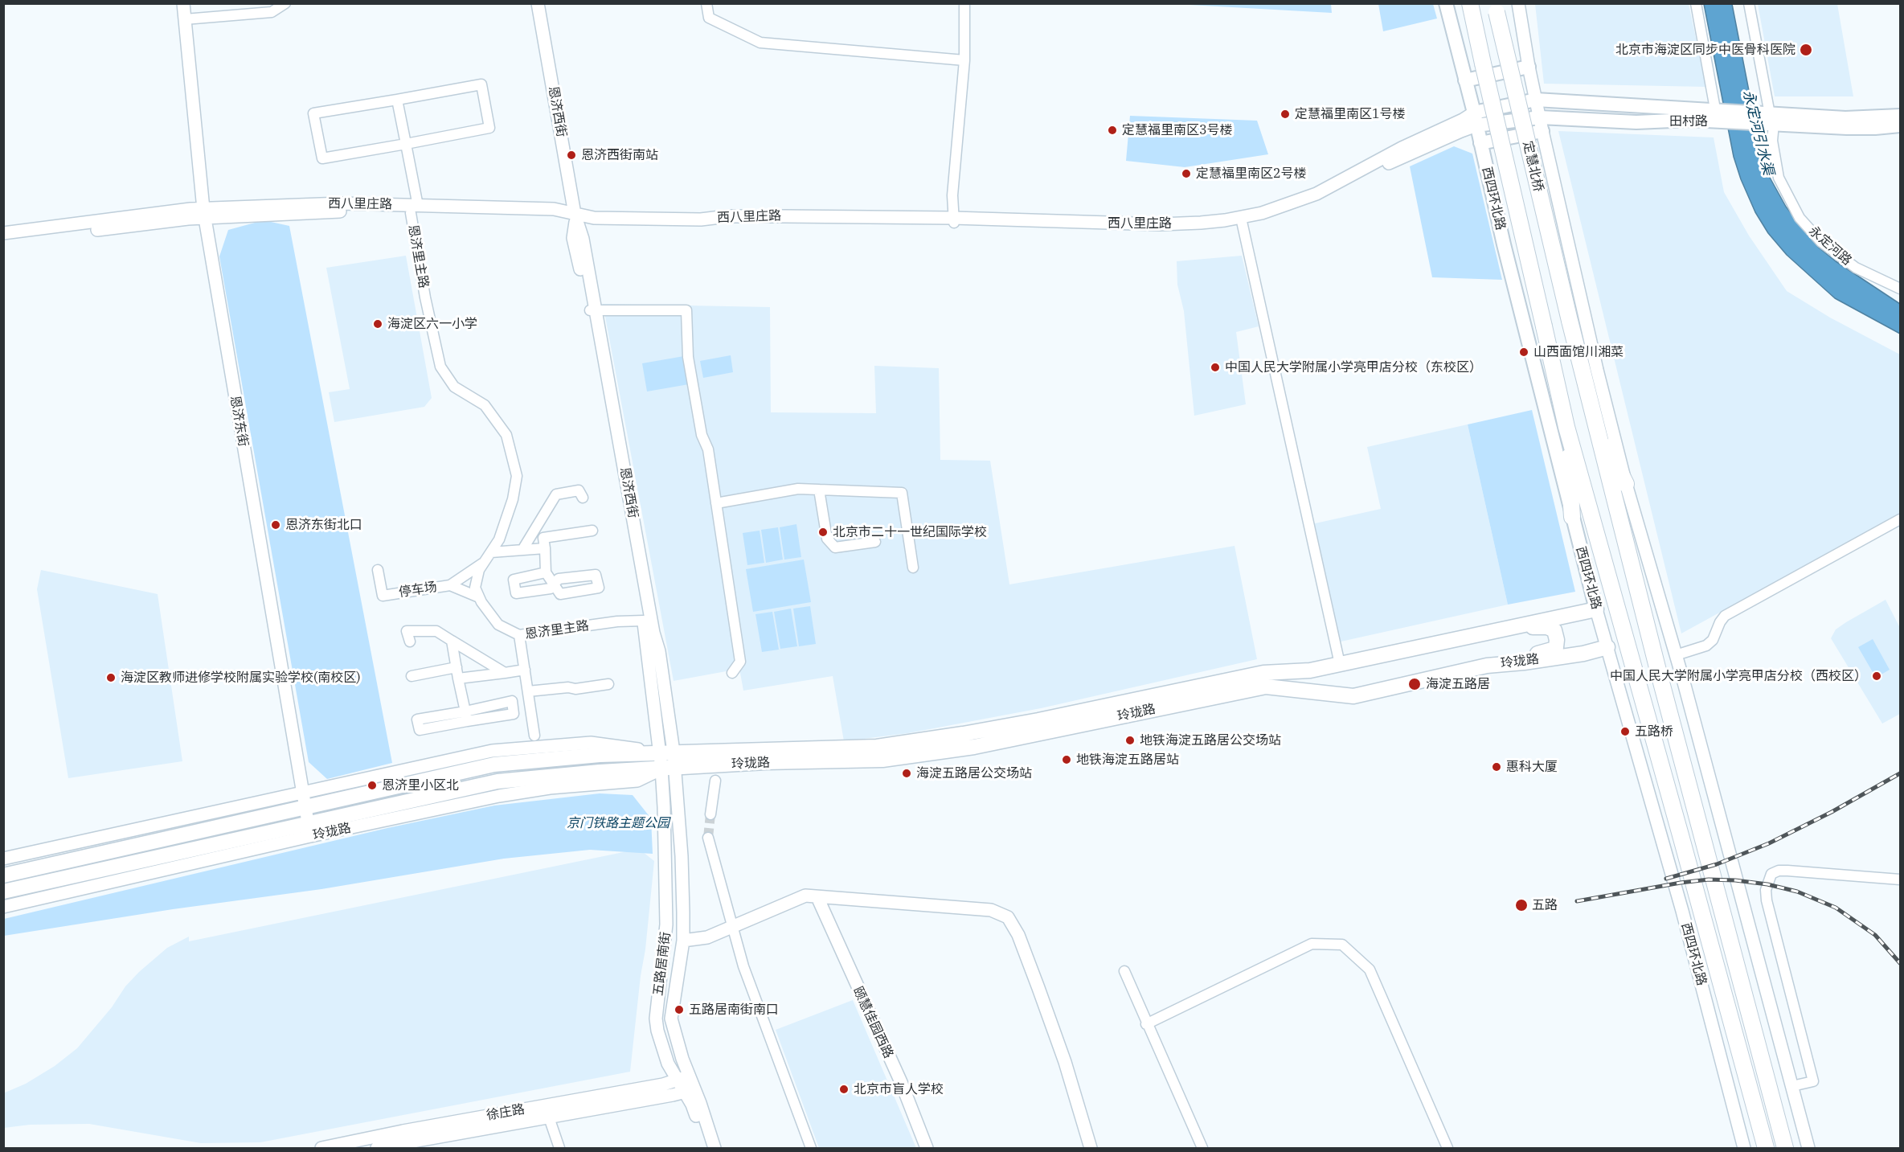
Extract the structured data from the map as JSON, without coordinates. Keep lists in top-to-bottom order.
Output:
{
  "streets": {
    "highway": ["定慧北桥", "西四环北路"],
    "main road": ["田村路", "玲珑路"],
    "street": [
      "恩济西街",
      "西八里庄路",
      "永定河路",
      "恩济里主路",
      "恩济东街",
      "停车场",
      "五路居南街",
      "颐慧佳园西路",
      "徐庄路"
    ]
  },
  "crossings": [
    ["恩济西街", "西八里庄路"],
    ["恩济西街", "恩济里主路"],
    ["恩济西街", "玲珑路"],
    ["恩济西街", "五路居南街"],
    ["田村路", "西四环北路"],
    ["田村路", "西八里庄路"],
    ["田村路", "永定河路"],
    ["定慧北桥", "西四环北路"],
    ["西四环北路", "西八里庄路"],
    ["西四环北路", "玲珑路"],
    ["西八里庄路", "恩济里主路"],
    ["西八里庄路", "恩济东街"],
    ["恩济东街", "玲珑路"],
    ["玲珑路", "五路居南街"],
    ["五路居南街", "徐庄路"]
  ],
  "water": ["永定河引水渠"],
  "parks": ["京门铁路主题公园"],
  "places": [
    "北京市海淀区同步中医骨科医院",
    "定慧福里南区1号楼",
    "定慧福里南区3号楼",
    "恩济西街南站",
    "定慧福里南区2号楼",
    "海淀区六一小学",
    "山西面馆川湘菜",
    "中国人民大学附属小学亮甲店分校（东校区）",
    "恩济东街北口",
    "北京市二十一世纪国际学校",
    "中国人民大学附属小学亮甲店分校（西校区）",
    "海淀区教师进修学校附属实验学校(南校区)",
    "海淀五路居",
    "五路桥",
    "地铁海淀五路居公交场站",
    "地铁海淀五路居站",
    "惠科大厦",
    "海淀五路居公交场站",
    "恩济里小区北",
    "五路",
    "五路居南街南口",
    "北京市盲人学校"
  ]
}
